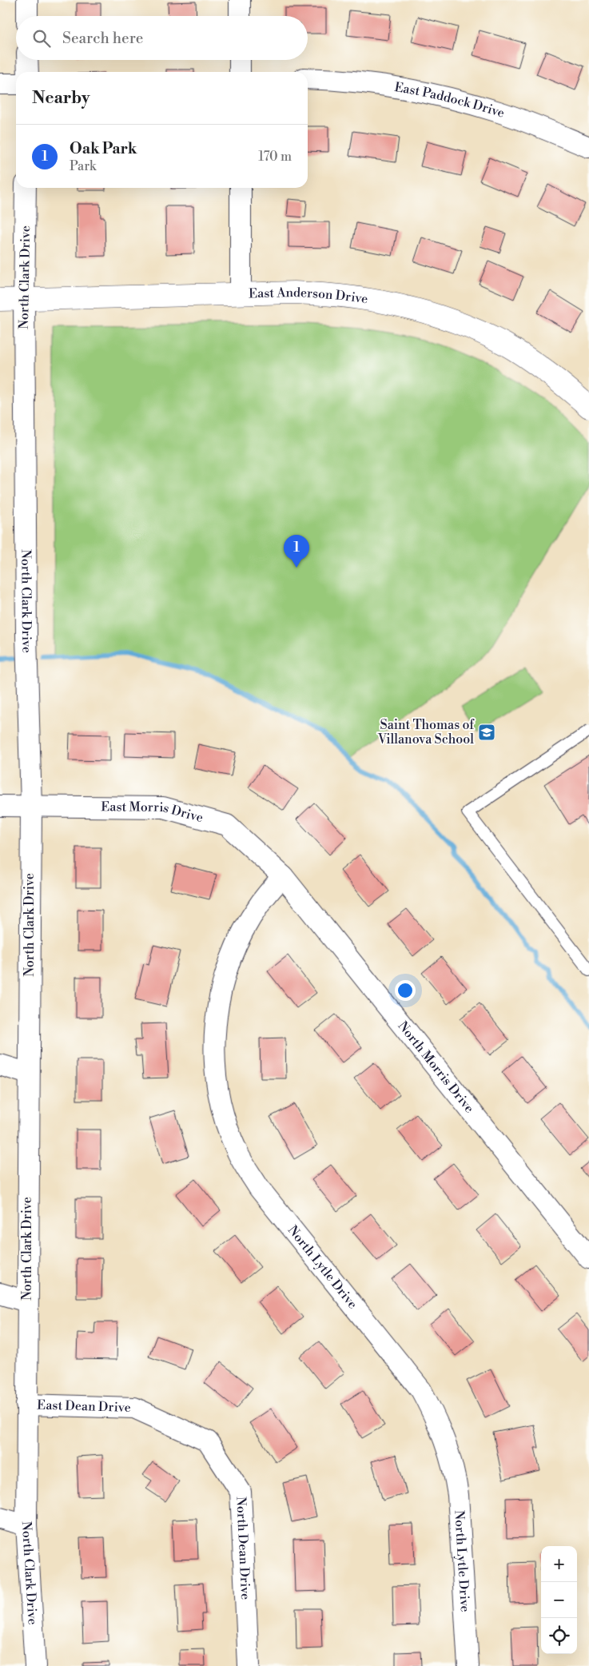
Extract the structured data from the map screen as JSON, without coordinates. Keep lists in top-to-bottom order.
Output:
{
  "streets": {
    "street": [
      "East Paddock Drive",
      "North Clark Drive",
      "East Anderson Drive",
      "East Morris Drive",
      "North Morris Drive",
      "North Lytle Drive",
      "East Dean Drive",
      "North Dean Drive"
    ]
  },
  "crossings": [
    ["North Clark Drive", "East Anderson Drive"],
    ["North Clark Drive", "East Morris Drive"],
    ["North Clark Drive", "East Dean Drive"],
    ["East Morris Drive", "North Morris Drive"],
    ["East Morris Drive", "North Lytle Drive"],
    ["North Morris Drive", "North Lytle Drive"],
    ["East Dean Drive", "North Dean Drive"]
  ],
  "places": {
    "school or university": ["Saint Thomas of Villanova School"]
  },
  "page": {
    "search": "Search here",
    "heading": "Nearby",
    "list": [
      {
        "mark": "1",
        "name": "Oak Park",
        "note": "Park",
        "value": "170 m"
      }
    ],
    "pins": "1",
    "map_buttons": ["+", "−"]
  }
}
